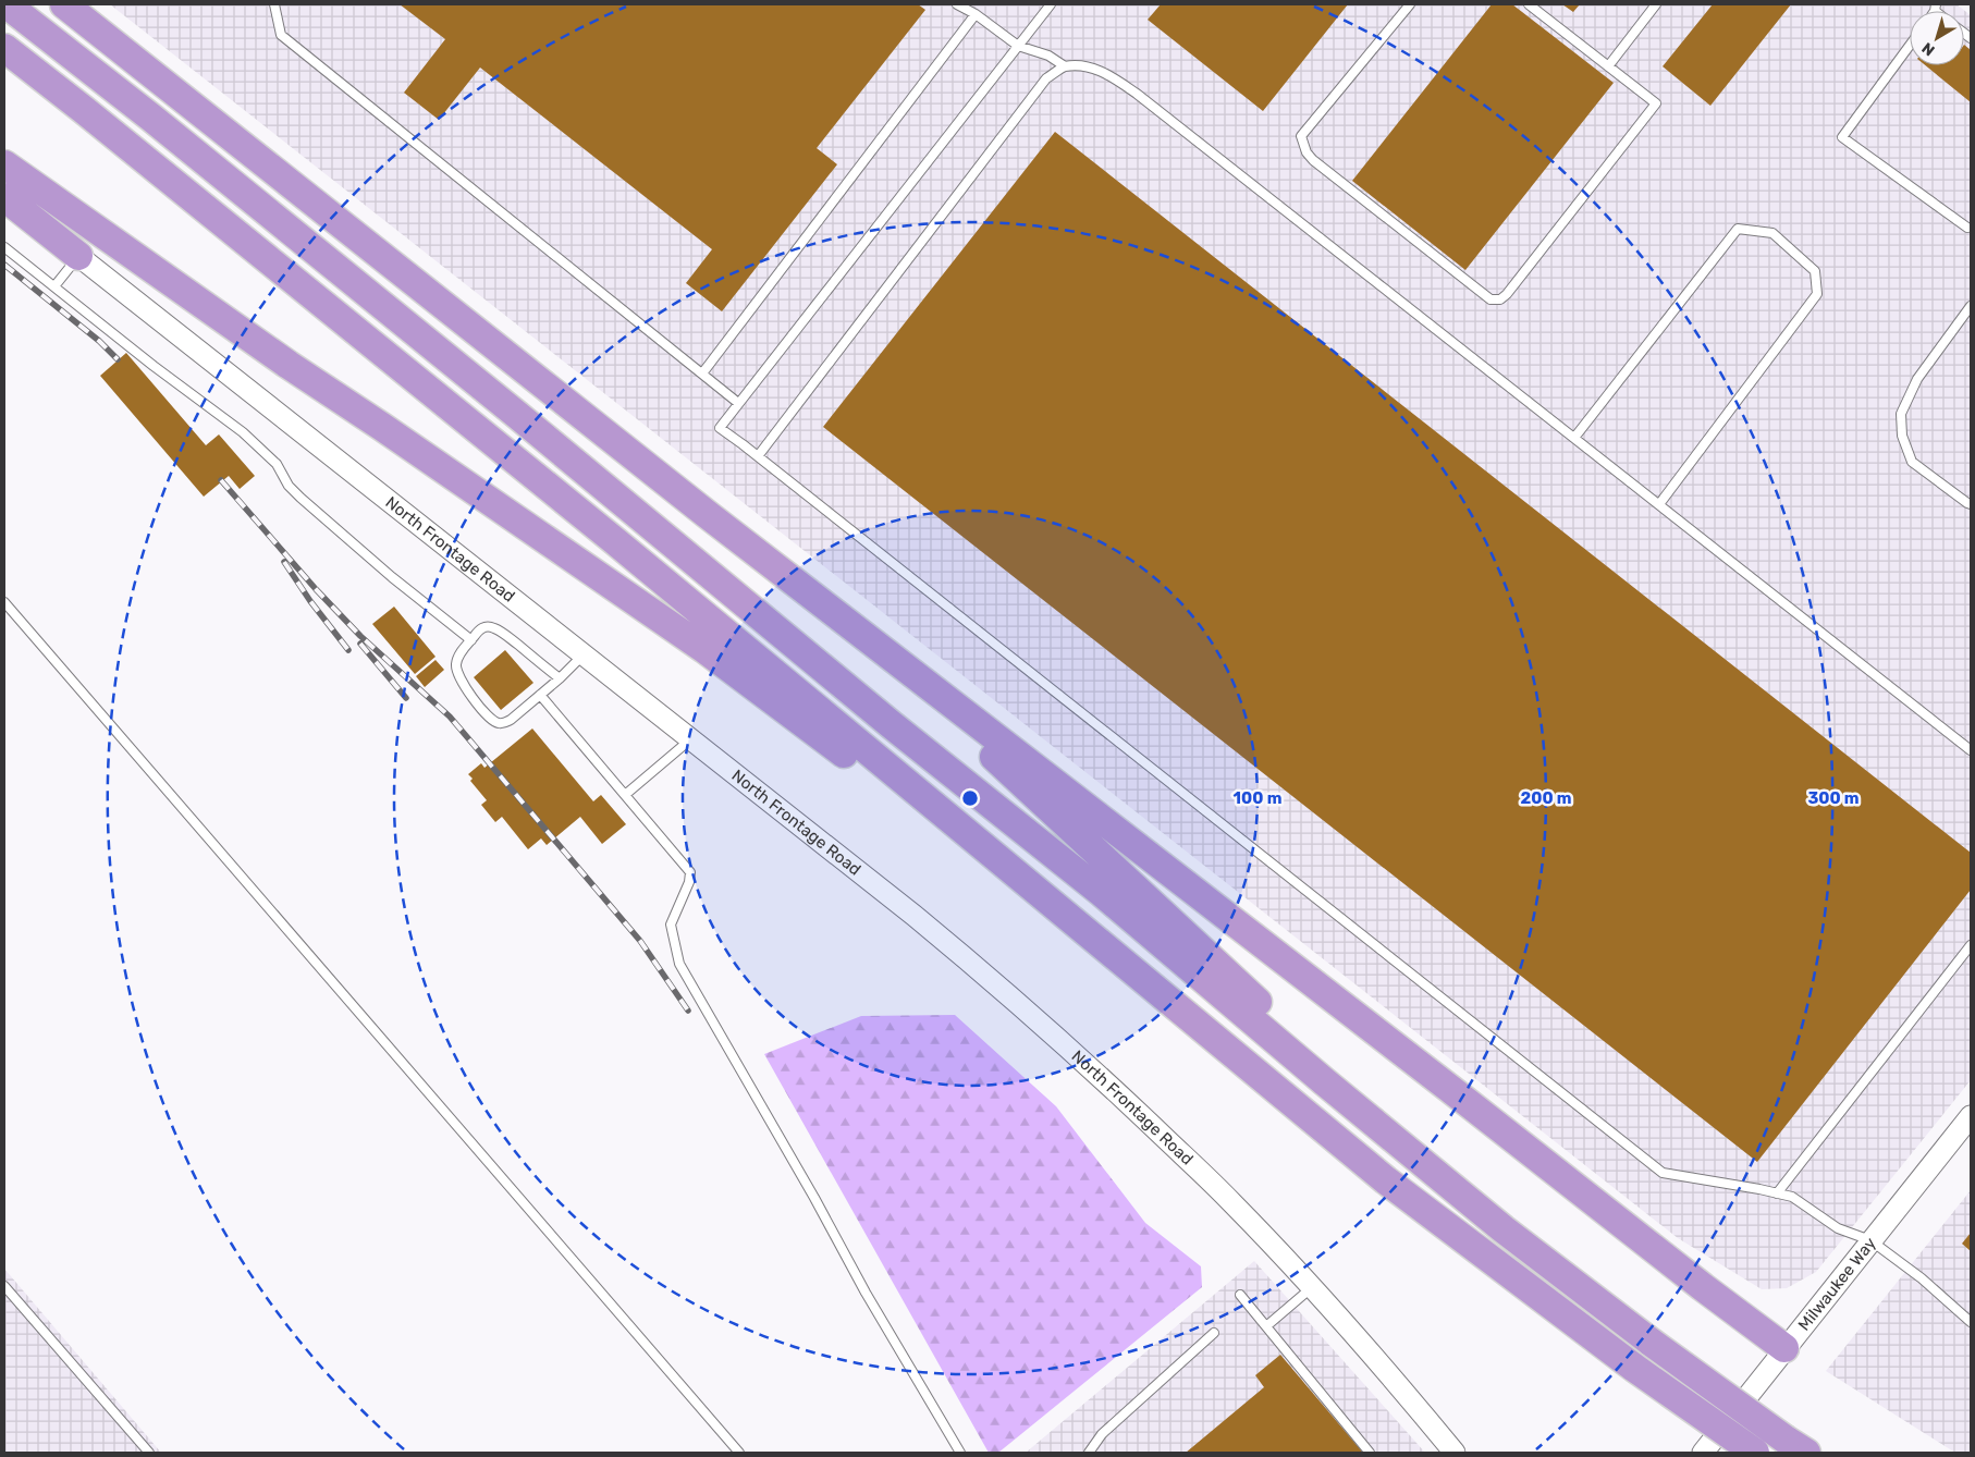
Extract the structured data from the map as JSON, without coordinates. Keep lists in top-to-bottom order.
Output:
{
  "streets": {
    "street": ["North Frontage Road", "Milwaukee Way"]
  },
  "north": "bottom left",
  "rings": ["100 m", "200 m", "300 m"]
}
